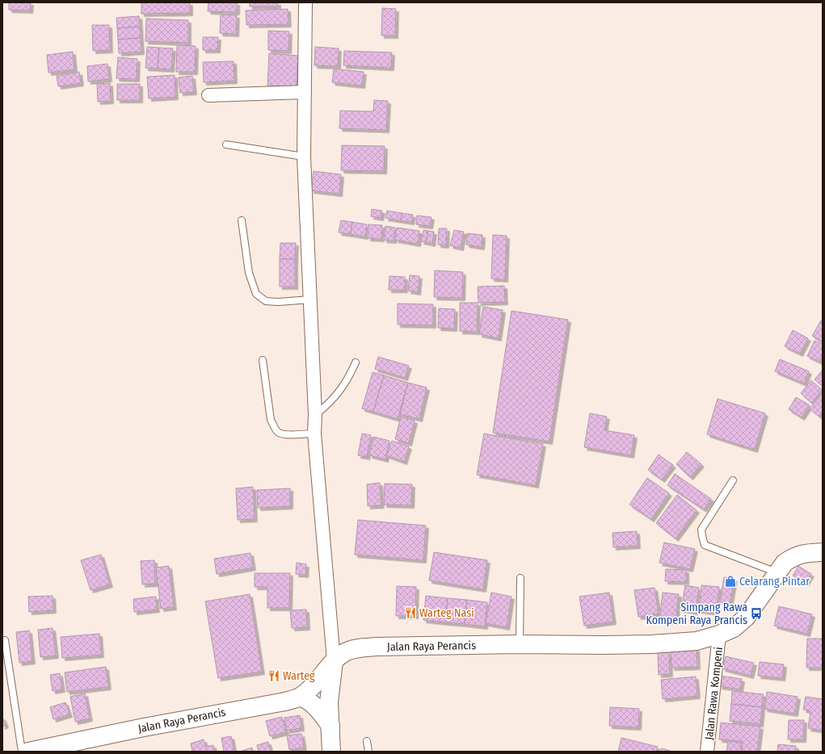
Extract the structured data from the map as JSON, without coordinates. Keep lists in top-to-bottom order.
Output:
{
  "streets": {
    "street": ["Jalan Raya Perancis", "Jalan Rawa Kompeni"]
  },
  "crossings": [
    ["Jalan Raya Perancis", "Jalan Rawa Kompeni"]
  ],
  "places": {
    "shop": ["Celarang Pintar"],
    "restaurant": ["Warteg Nasi", "Warteg"],
    "bus stop": ["Simpang Rawa Kompeni Raya Prancis"]
  }
}
